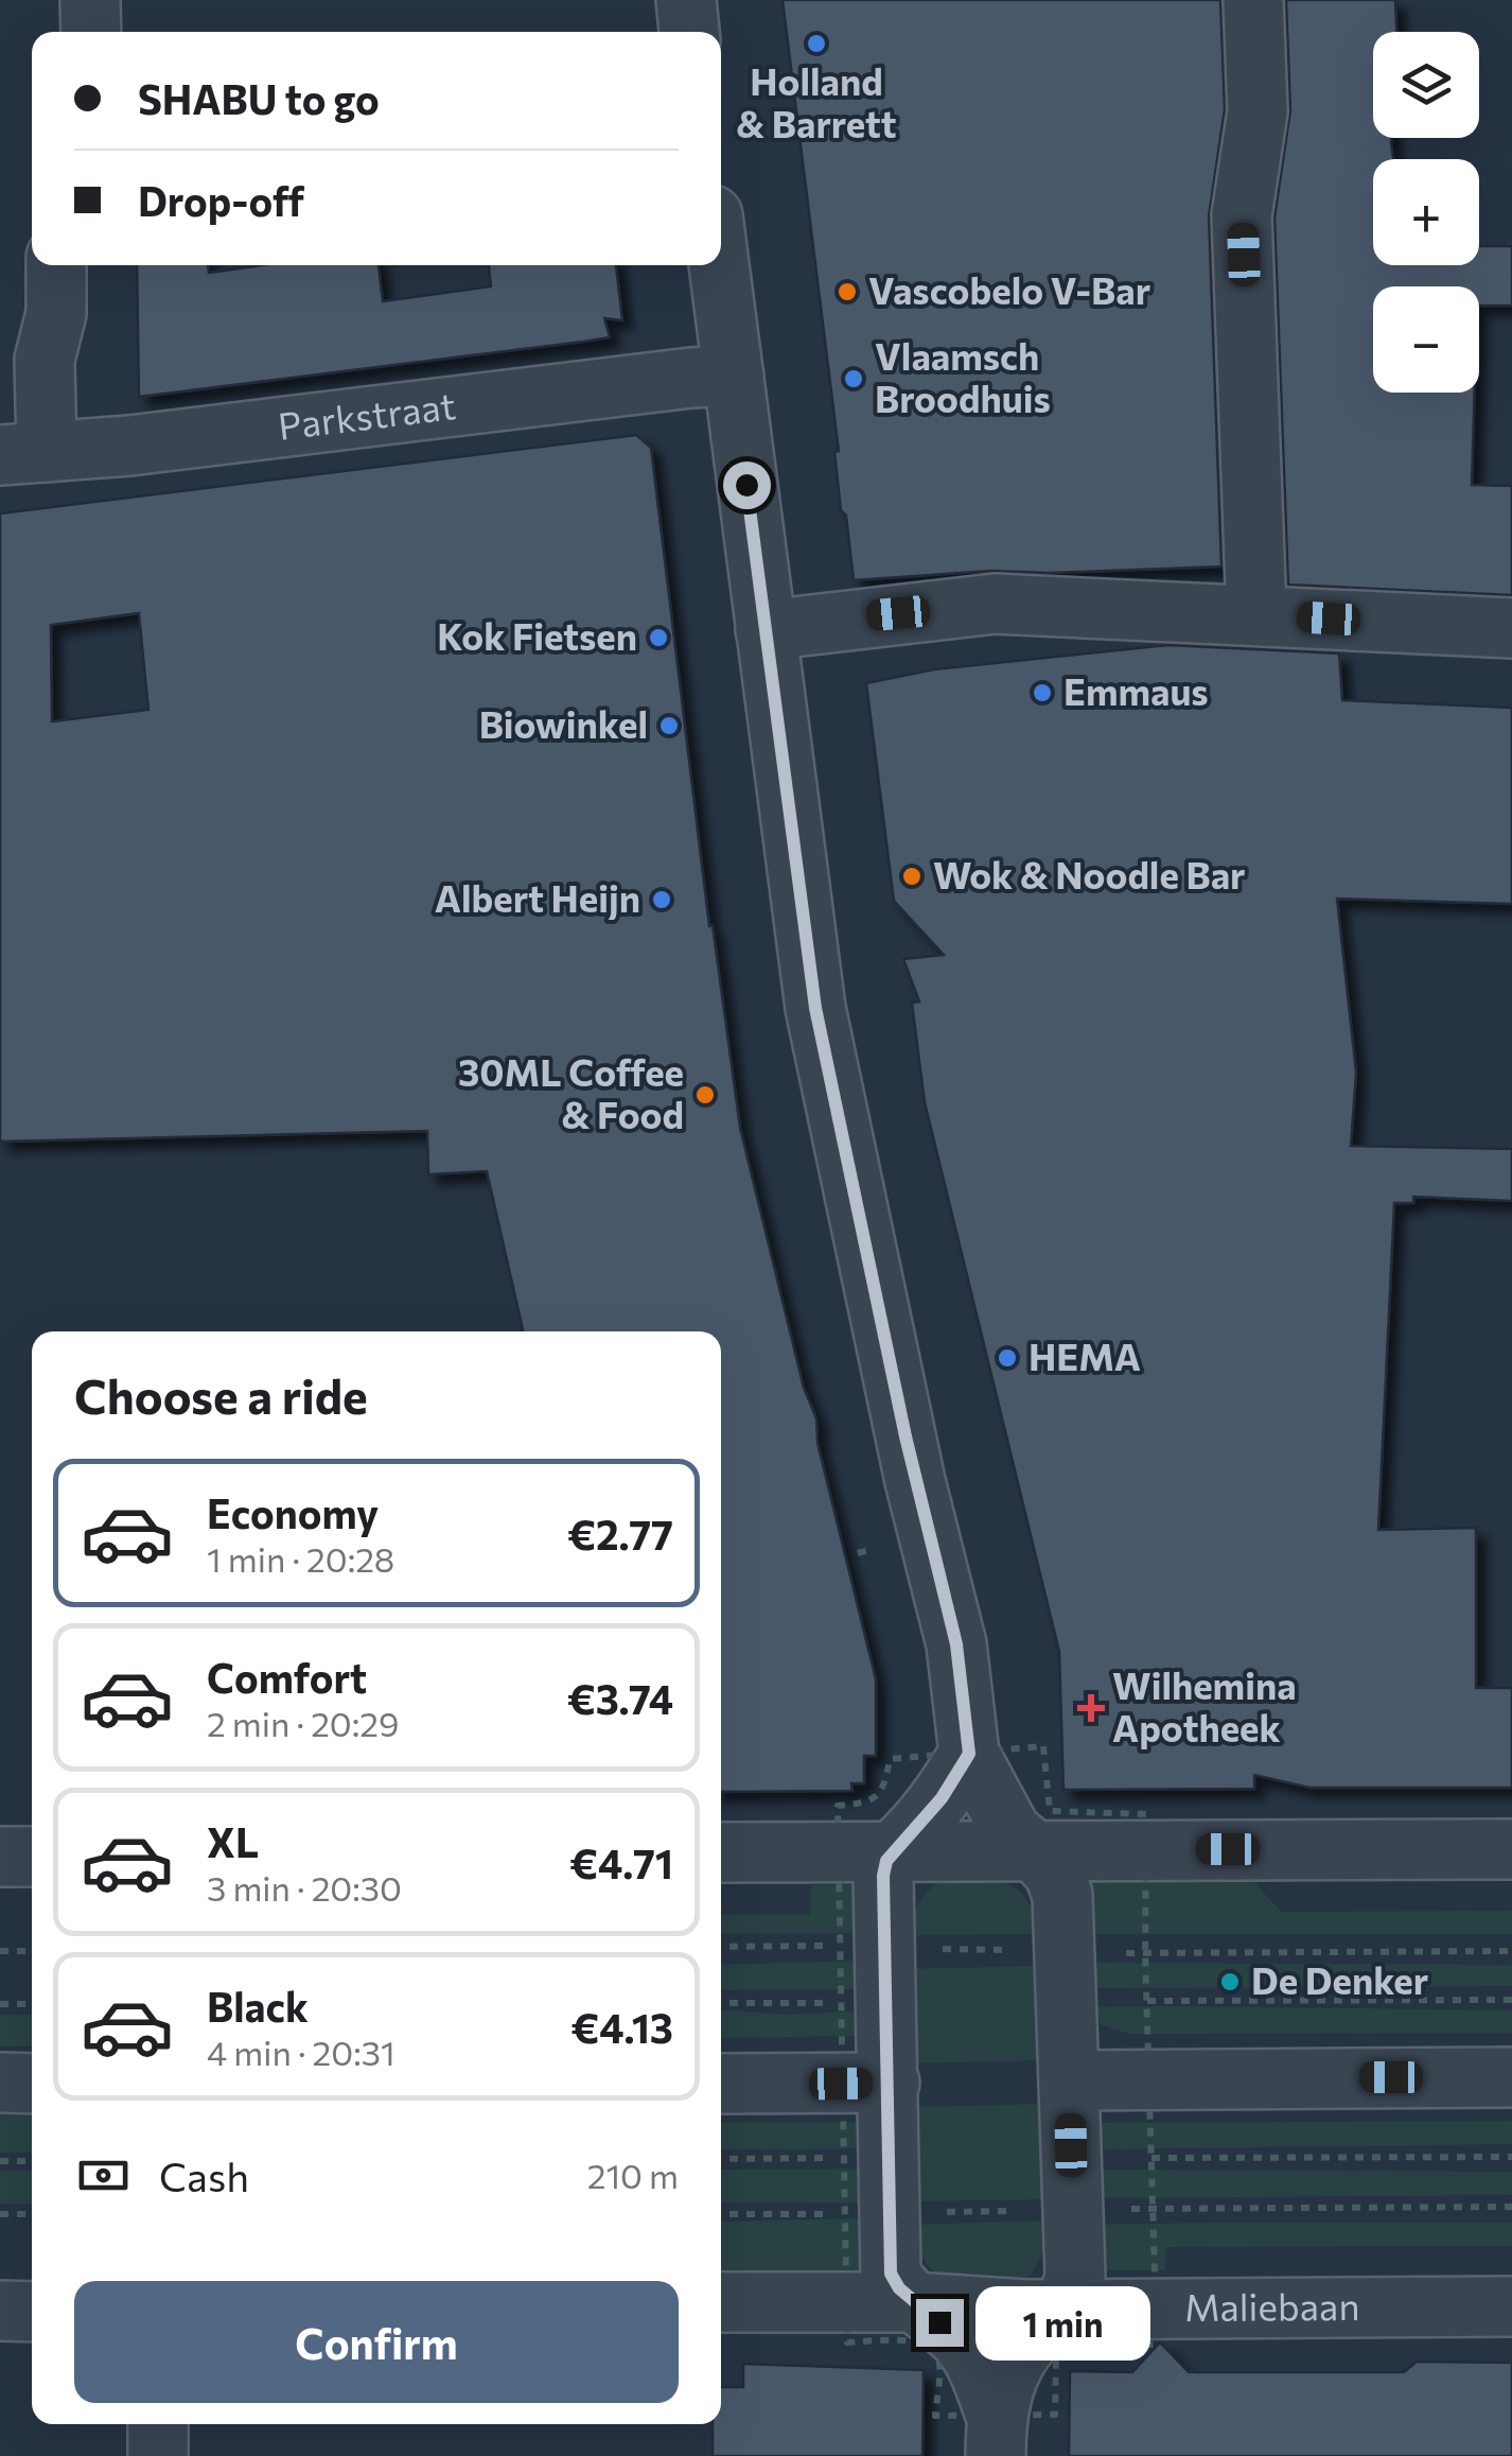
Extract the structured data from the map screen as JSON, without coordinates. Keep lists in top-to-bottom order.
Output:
{
  "streets": {
    "street": ["Parkstraat", "Maliebaan"]
  },
  "places": {
    "other": [
      "Holland & Barrett",
      "Vascobelo V-Bar",
      "Vlaamsch Broodhuis",
      "Kok Fietsen",
      "Emmaus",
      "Biowinkel",
      "Wok & Noodle Bar",
      "Albert Heijn",
      "30ML Coffee & Food",
      "HEMA",
      "De Denker"
    ],
    "health": ["Wilhemina Apotheek"]
  },
  "page": {
    "map_buttons": ["+", "−"],
    "banner": ["SHABU to go", "Drop-off"],
    "heading": "Choose a ride",
    "list": [
      {
        "name": "Economy",
        "note": "1 min · 20:28",
        "value": "€2.77"
      },
      {
        "name": "Comfort",
        "note": "2 min · 20:29",
        "value": "€3.74"
      },
      {
        "name": "XL",
        "note": "3 min · 20:30",
        "value": "€4.71"
      },
      {
        "name": "Black",
        "note": "4 min · 20:31",
        "value": "€4.13"
      }
    ],
    "pay": ["Cash", "210 m"],
    "buttons": "Confirm",
    "bubble": "1 min"
  }
}
